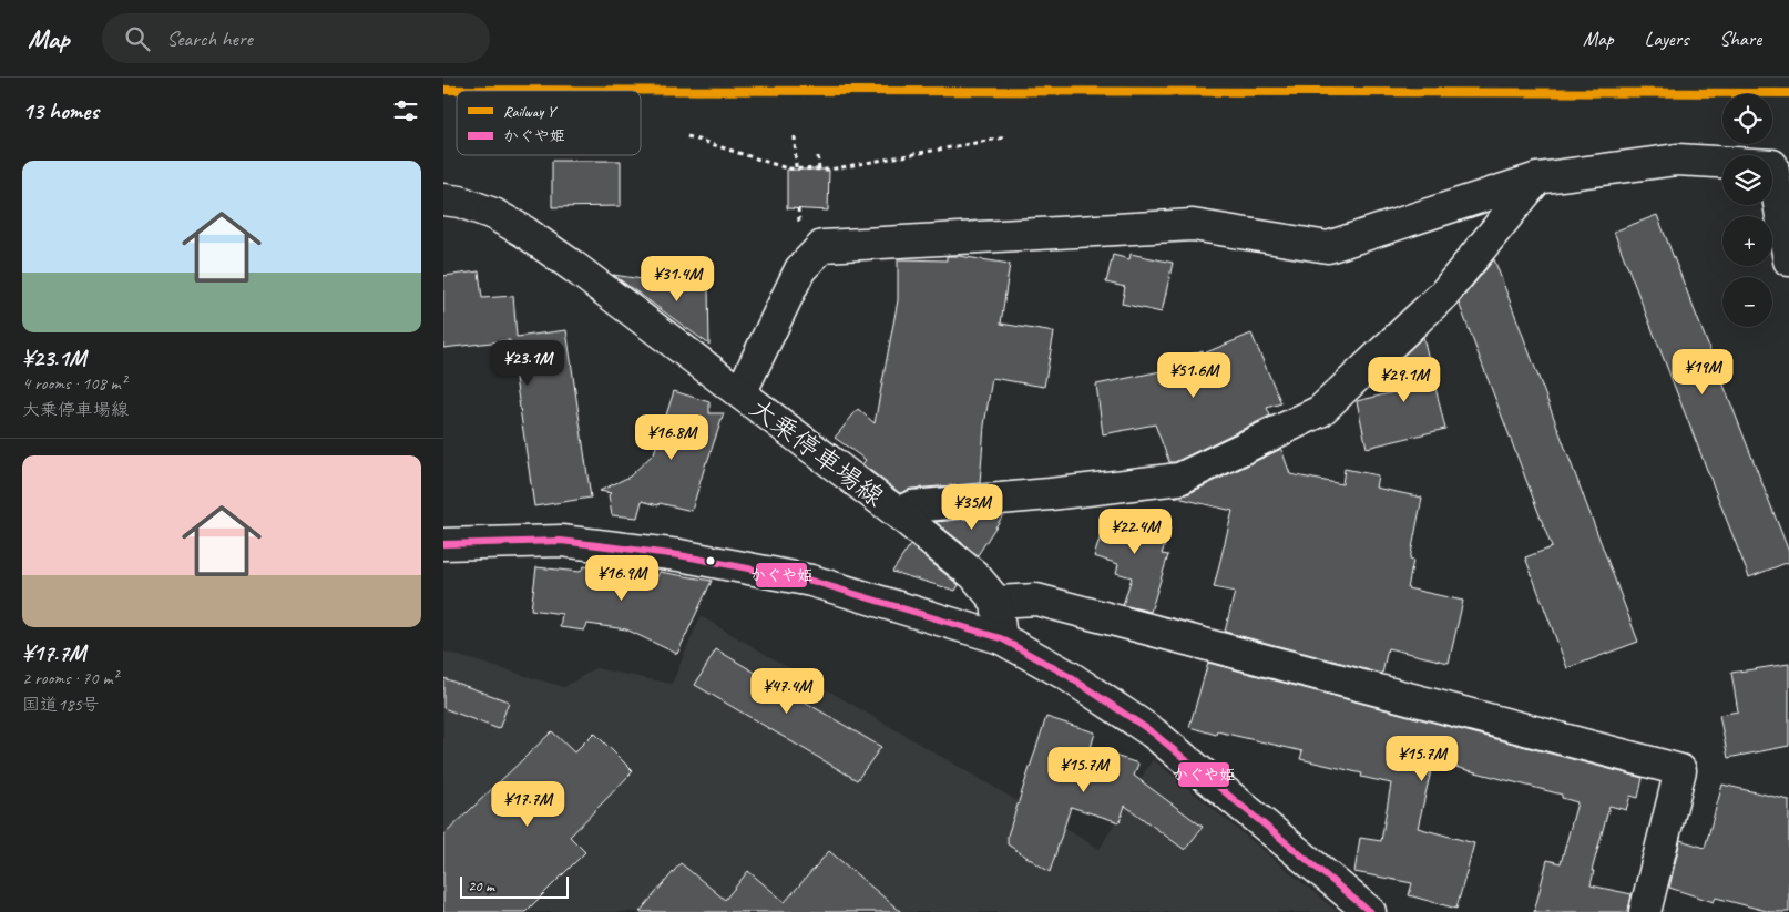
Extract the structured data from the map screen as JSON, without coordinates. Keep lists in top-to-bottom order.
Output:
{
  "streets": {
    "main road": ["大乗停車場線"]
  },
  "lines": ["rail line Y", "transit line かぐや姫"],
  "legend": ["Railway Y", "かぐや姫"],
  "scale_bar": "20 m",
  "page": {
    "header": "Map",
    "search": "Search here",
    "nav": ["Map", "Layers", "Share"],
    "heading": "13 homes",
    "map_buttons": ["+", "−"],
    "list": [
      {
        "name": "¥23.1M",
        "note": "4 rooms · 108 m² · 大乗停車場線"
      },
      {
        "name": "¥17.7M",
        "note": "2 rooms · 70 m² · 国道185号"
      }
    ],
    "price": [
      "¥31.4M",
      "¥23.1M",
      "¥19M",
      "¥51.6M",
      "¥29.1M",
      "¥16.8M",
      "¥35M",
      "¥22.4M",
      "¥16.9M",
      "¥47.4M",
      "¥15.7M",
      "¥15.7M",
      "¥17.7M"
    ],
    "scale": "20 m"
  }
}
